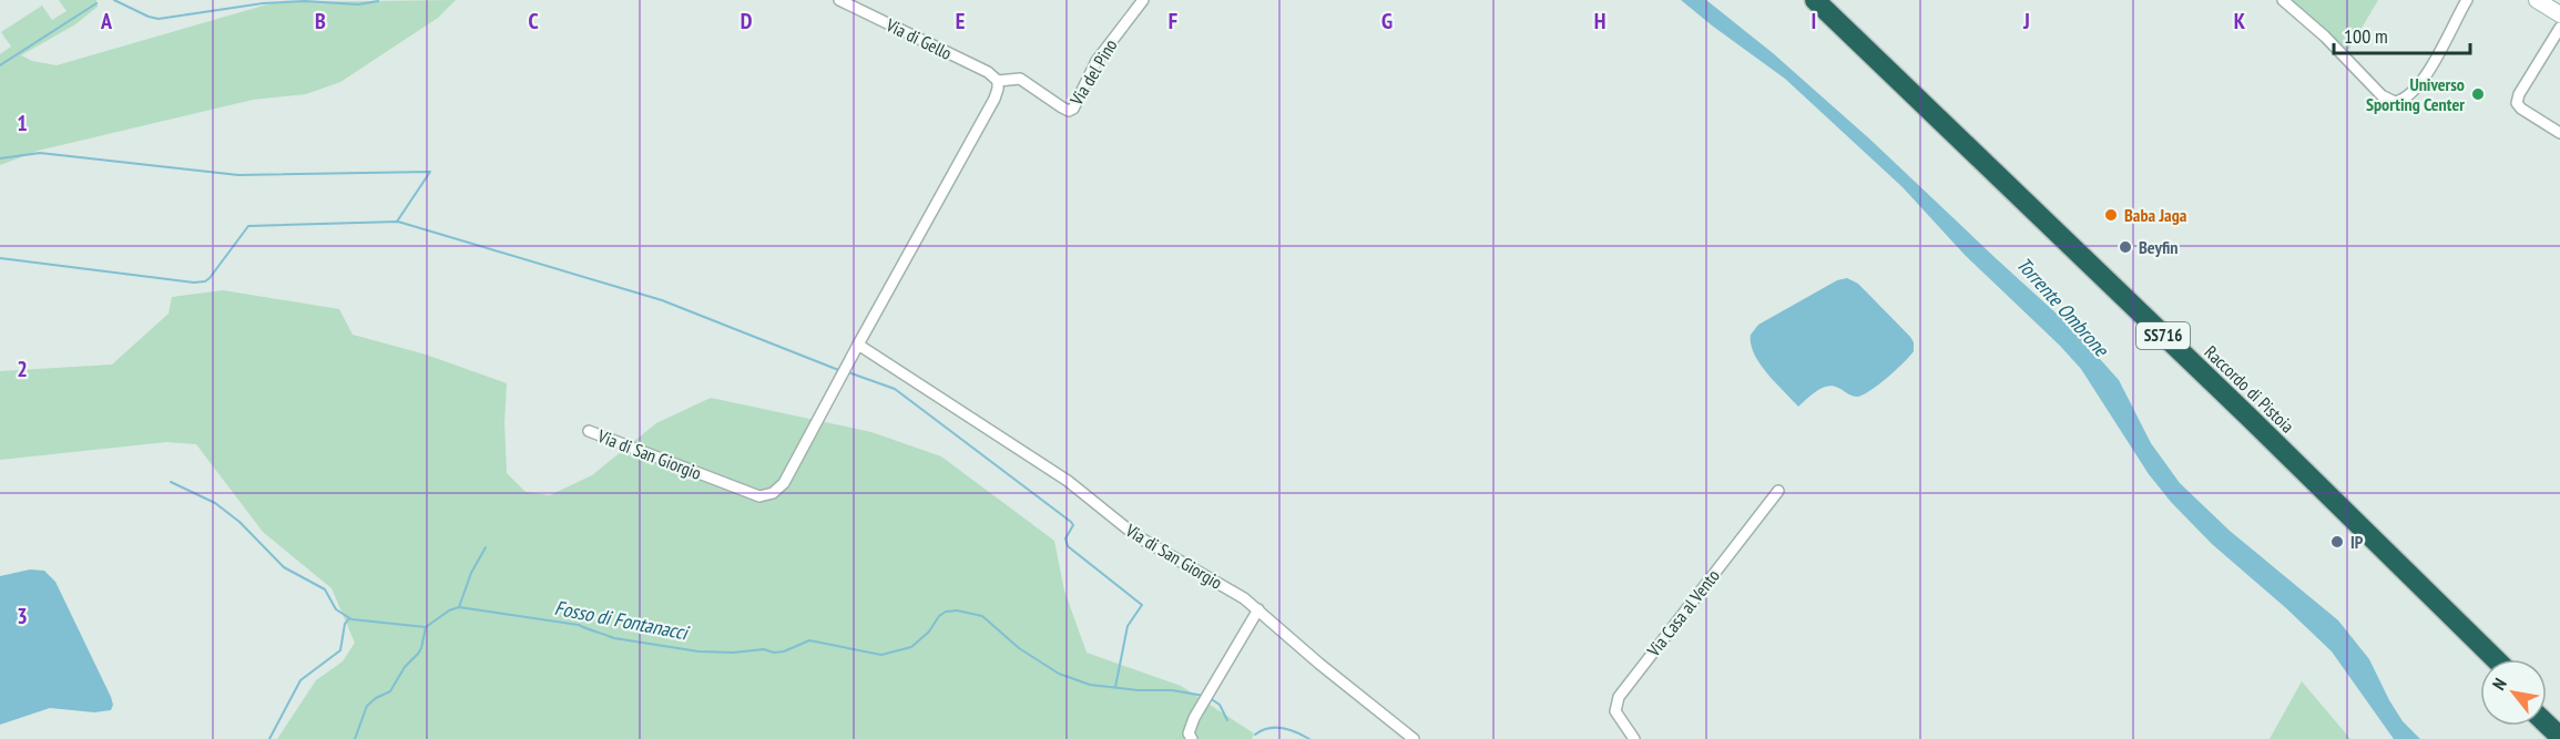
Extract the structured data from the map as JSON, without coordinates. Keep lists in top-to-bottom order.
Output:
{
  "streets": {
    "highway": ["SS716", "Raccordo di Pistoia"],
    "street": [
      "Via di Gello",
      "Via del Pino",
      "Via di San Giorgio",
      "Via Casa al Vento"
    ]
  },
  "crossings": [
    ["Via di Gello", "Via del Pino"],
    ["Via di Gello", "Via di San Giorgio"],
    ["Via del Pino", "Via di San Giorgio"]
  ],
  "water": ["Torrente Ombrone", "Fosso di Fontanacci"],
  "places": [
    "Universo Sporting Center",
    "Baba Jaga",
    "Beyfin",
    "IP"
  ],
  "scale_bar": "100 m",
  "north": "top left",
  "grid": {
    "columns": [
      "A",
      "B",
      "C",
      "D",
      "E",
      "F",
      "G",
      "H",
      "I",
      "J",
      "K"
    ],
    "rows": ["1", "2", "3"]
  }
}
